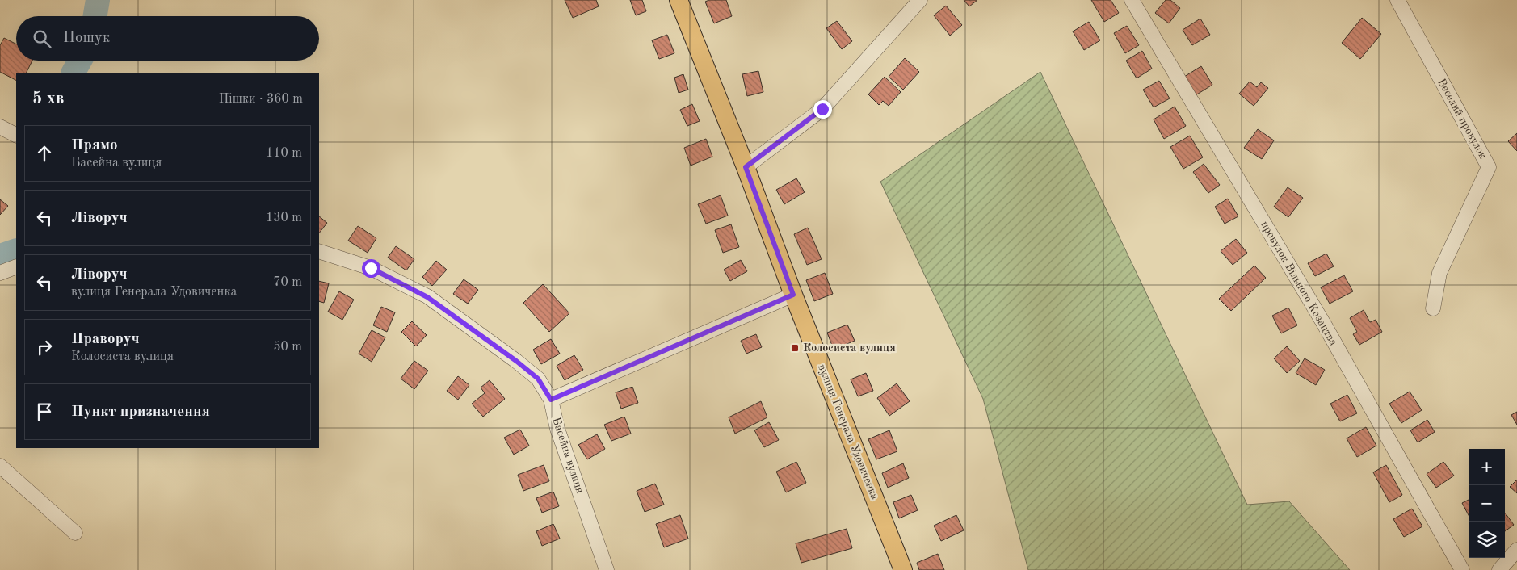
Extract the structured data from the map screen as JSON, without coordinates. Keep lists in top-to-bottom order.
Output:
{
  "streets": {
    "main road": ["вулиця Генерала Удовиченка"],
    "street": ["Веселий провулок", "провулок Вільного Козацтва", "Басейна вулиця"]
  },
  "places": {
    "transit": ["Колосиста вулиця"]
  },
  "page": {
    "search": "Пошук",
    "heading": ["5 хв", "Пішки · 360 m"],
    "list": [
      ["Прямо", "Басейна вулиця", "110 m"],
      ["Ліворуч", "130 m"],
      ["Ліворуч", "вулиця Генерала Удовиченка", "70 m"],
      ["Праворуч", "Колосиста вулиця", "50 m"],
      "Пункт призначення"
    ],
    "map_buttons": ["+", "−"]
  }
}
